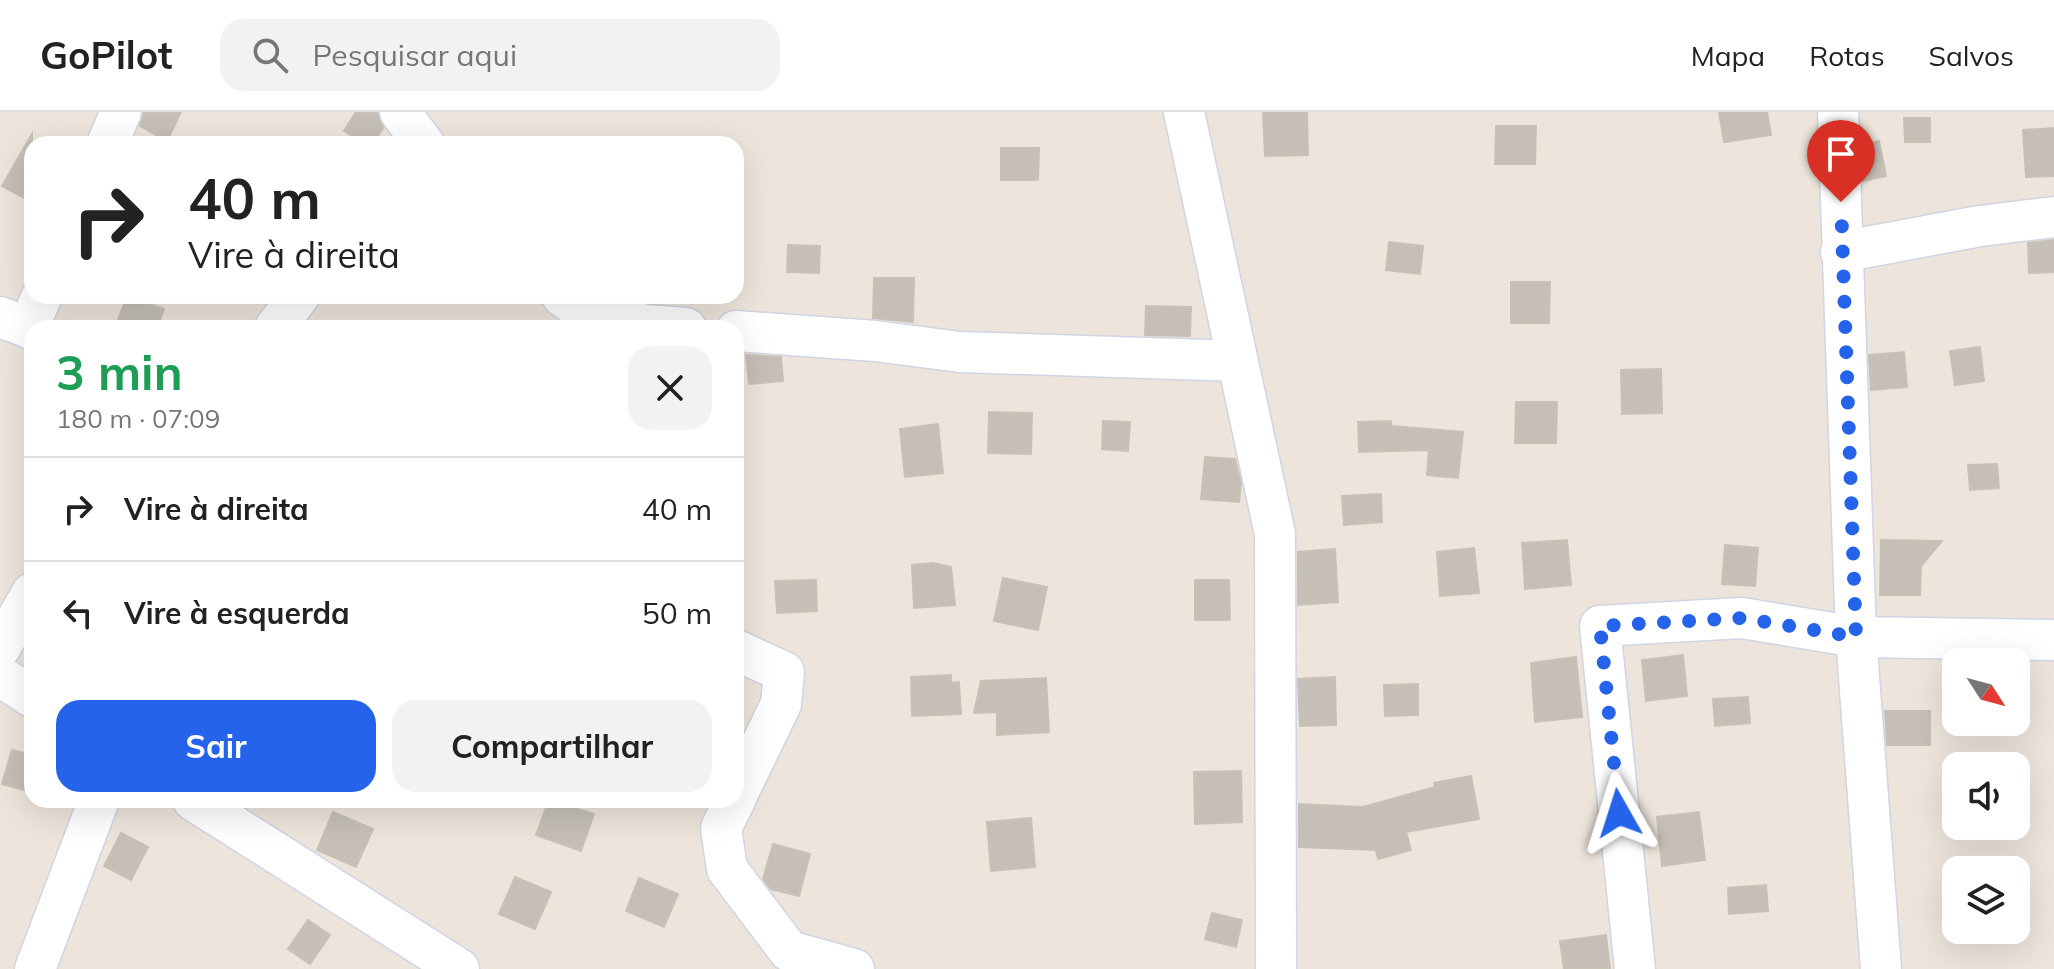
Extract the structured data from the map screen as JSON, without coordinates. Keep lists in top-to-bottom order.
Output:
{
  "north": "bottom right",
  "page": {
    "header": "GoPilot",
    "search": "Pesquisar aqui",
    "nav": ["Mapa", "Rotas", "Salvos"],
    "turn": ["40 m", "Vire à direita"],
    "heading": ["3 min", "180 m · 07:09"],
    "list": [
      {
        "name": "Vire à direita",
        "value": "40 m"
      },
      {
        "name": "Vire à esquerda",
        "value": "50 m"
      }
    ],
    "buttons": ["Sair", "Compartilhar"]
  }
}
